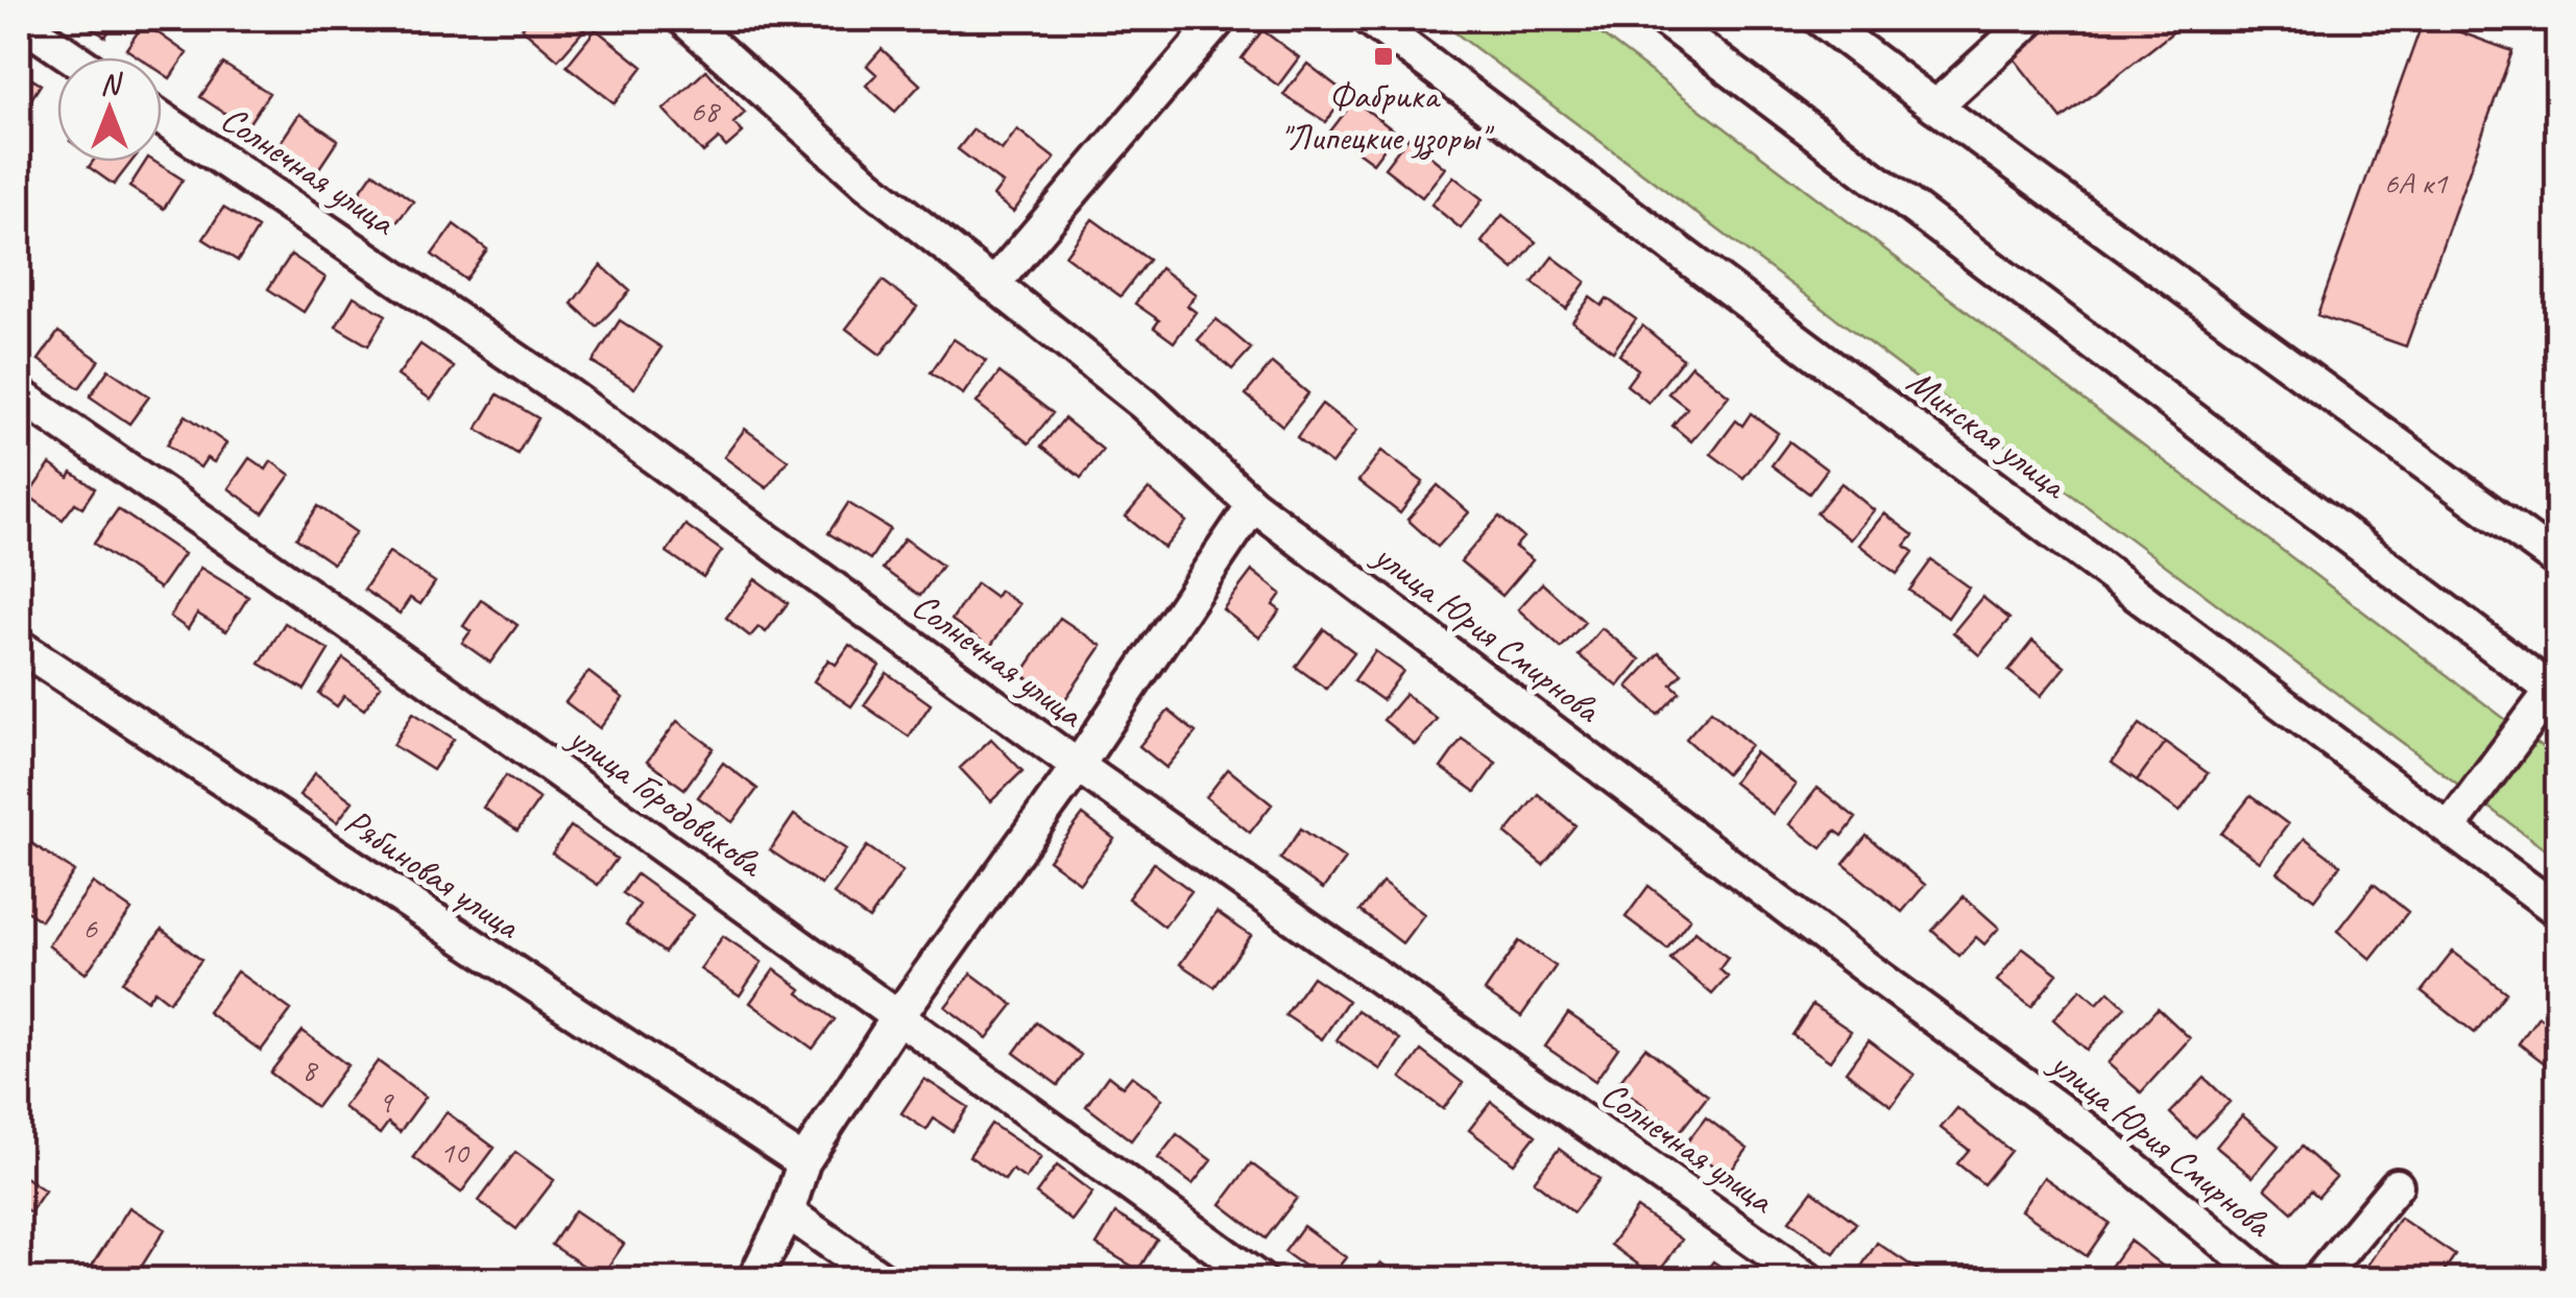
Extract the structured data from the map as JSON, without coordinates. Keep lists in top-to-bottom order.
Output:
{
  "streets": {
    "street": [
      "Солнечная улица",
      "Минская улица",
      "улица Юрия Смирнова",
      "улица Городовикова",
      "Рябиновая улица"
    ]
  },
  "places": {
    "transit": ["Фабрика \"Липецкие узоры\""]
  },
  "house_numbers": [
    "68",
    "6А к1",
    "6",
    "8",
    "9",
    "10"
  ],
  "north": "top"
}
